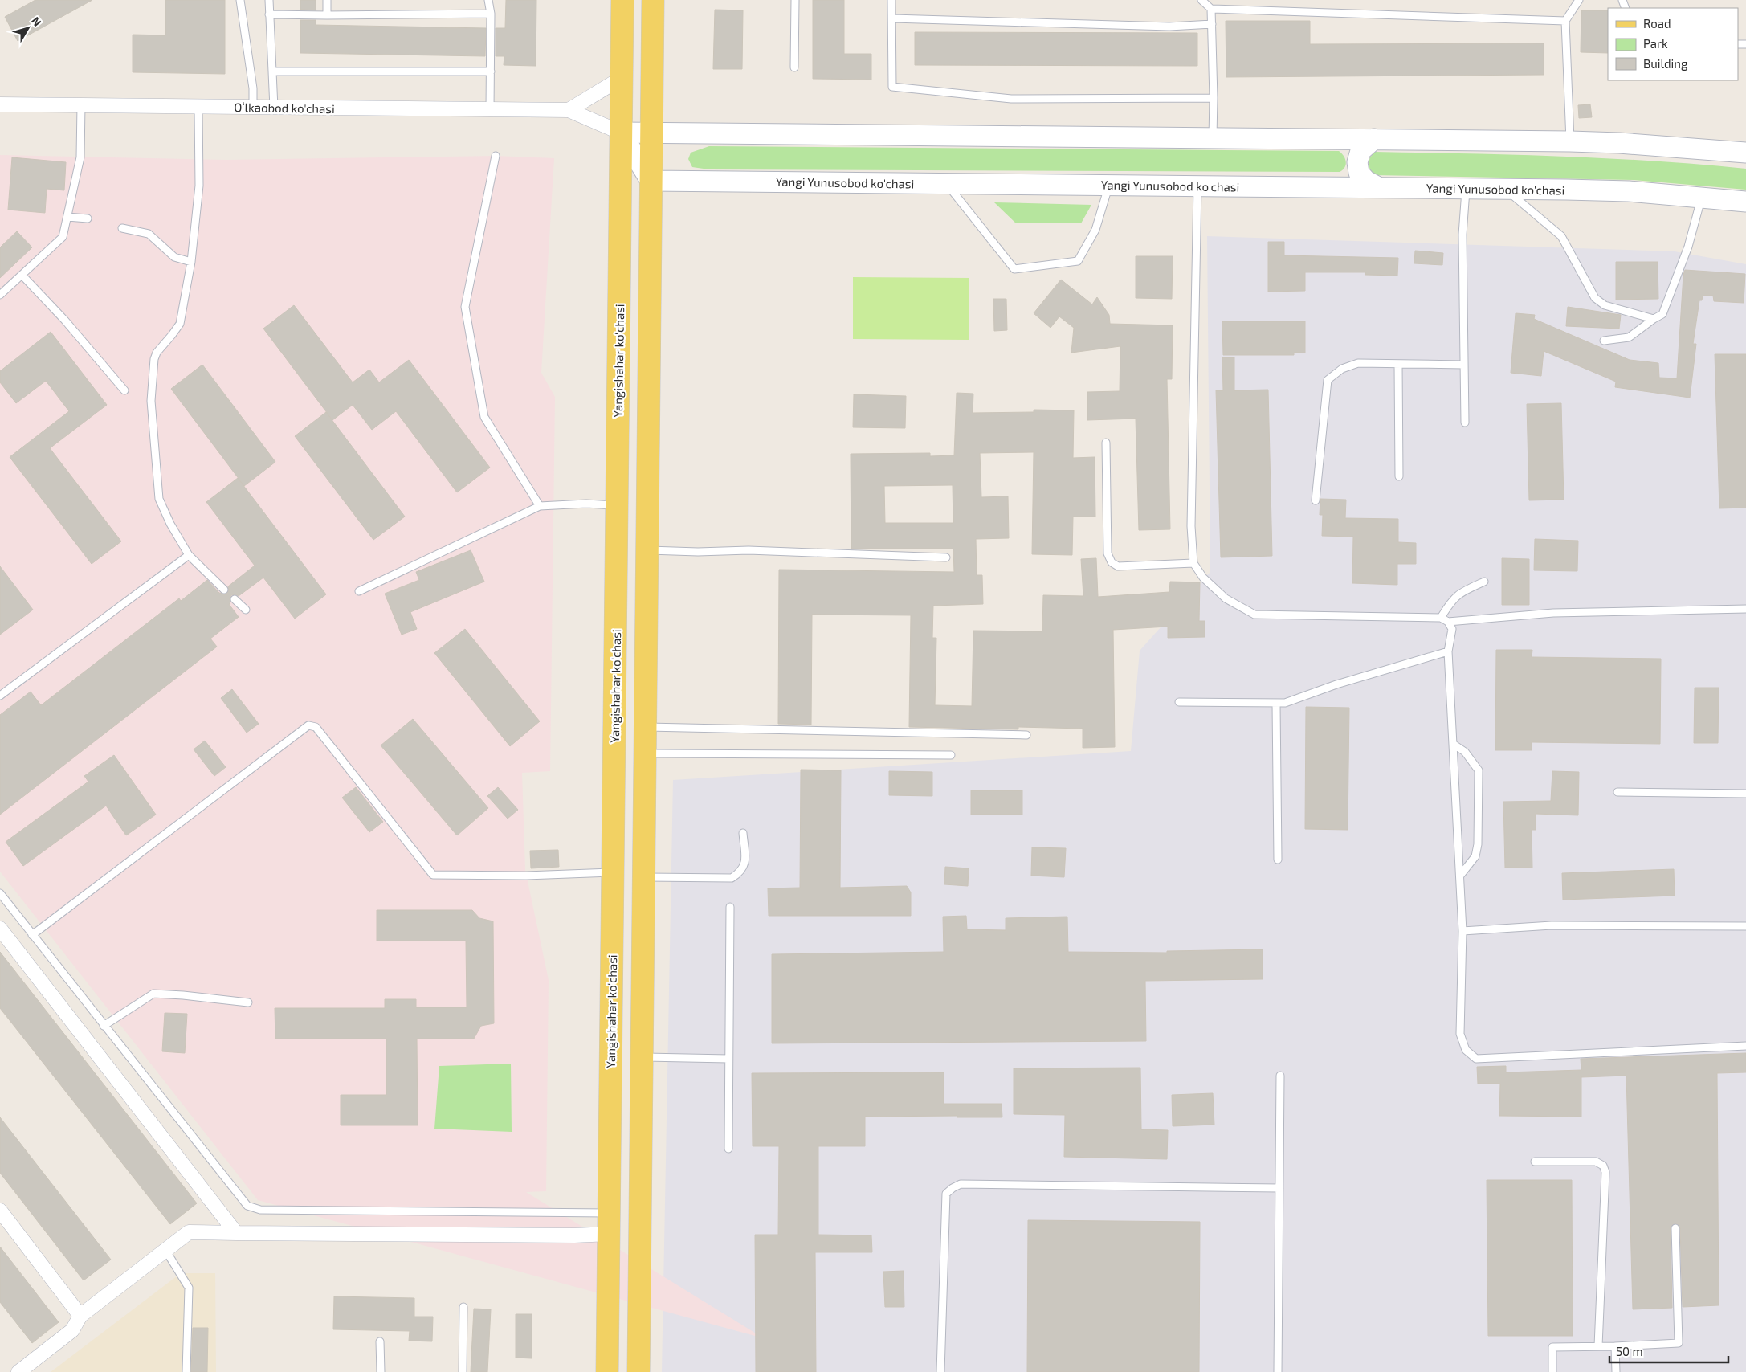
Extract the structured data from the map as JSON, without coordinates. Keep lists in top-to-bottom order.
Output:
{
  "streets": {
    "main road": ["Yangi Yunusobod ko'chasi", "Yangishahar ko‘chasi"],
    "street": ["Oʻlkaobod ko'chasi"]
  },
  "crossings": [
    ["Oʻlkaobod ko'chasi", "Yangishahar ko‘chasi"]
  ],
  "legend": ["Road", "Park", "Building"],
  "scale_bar": "50 m",
  "north": "top right"
}
